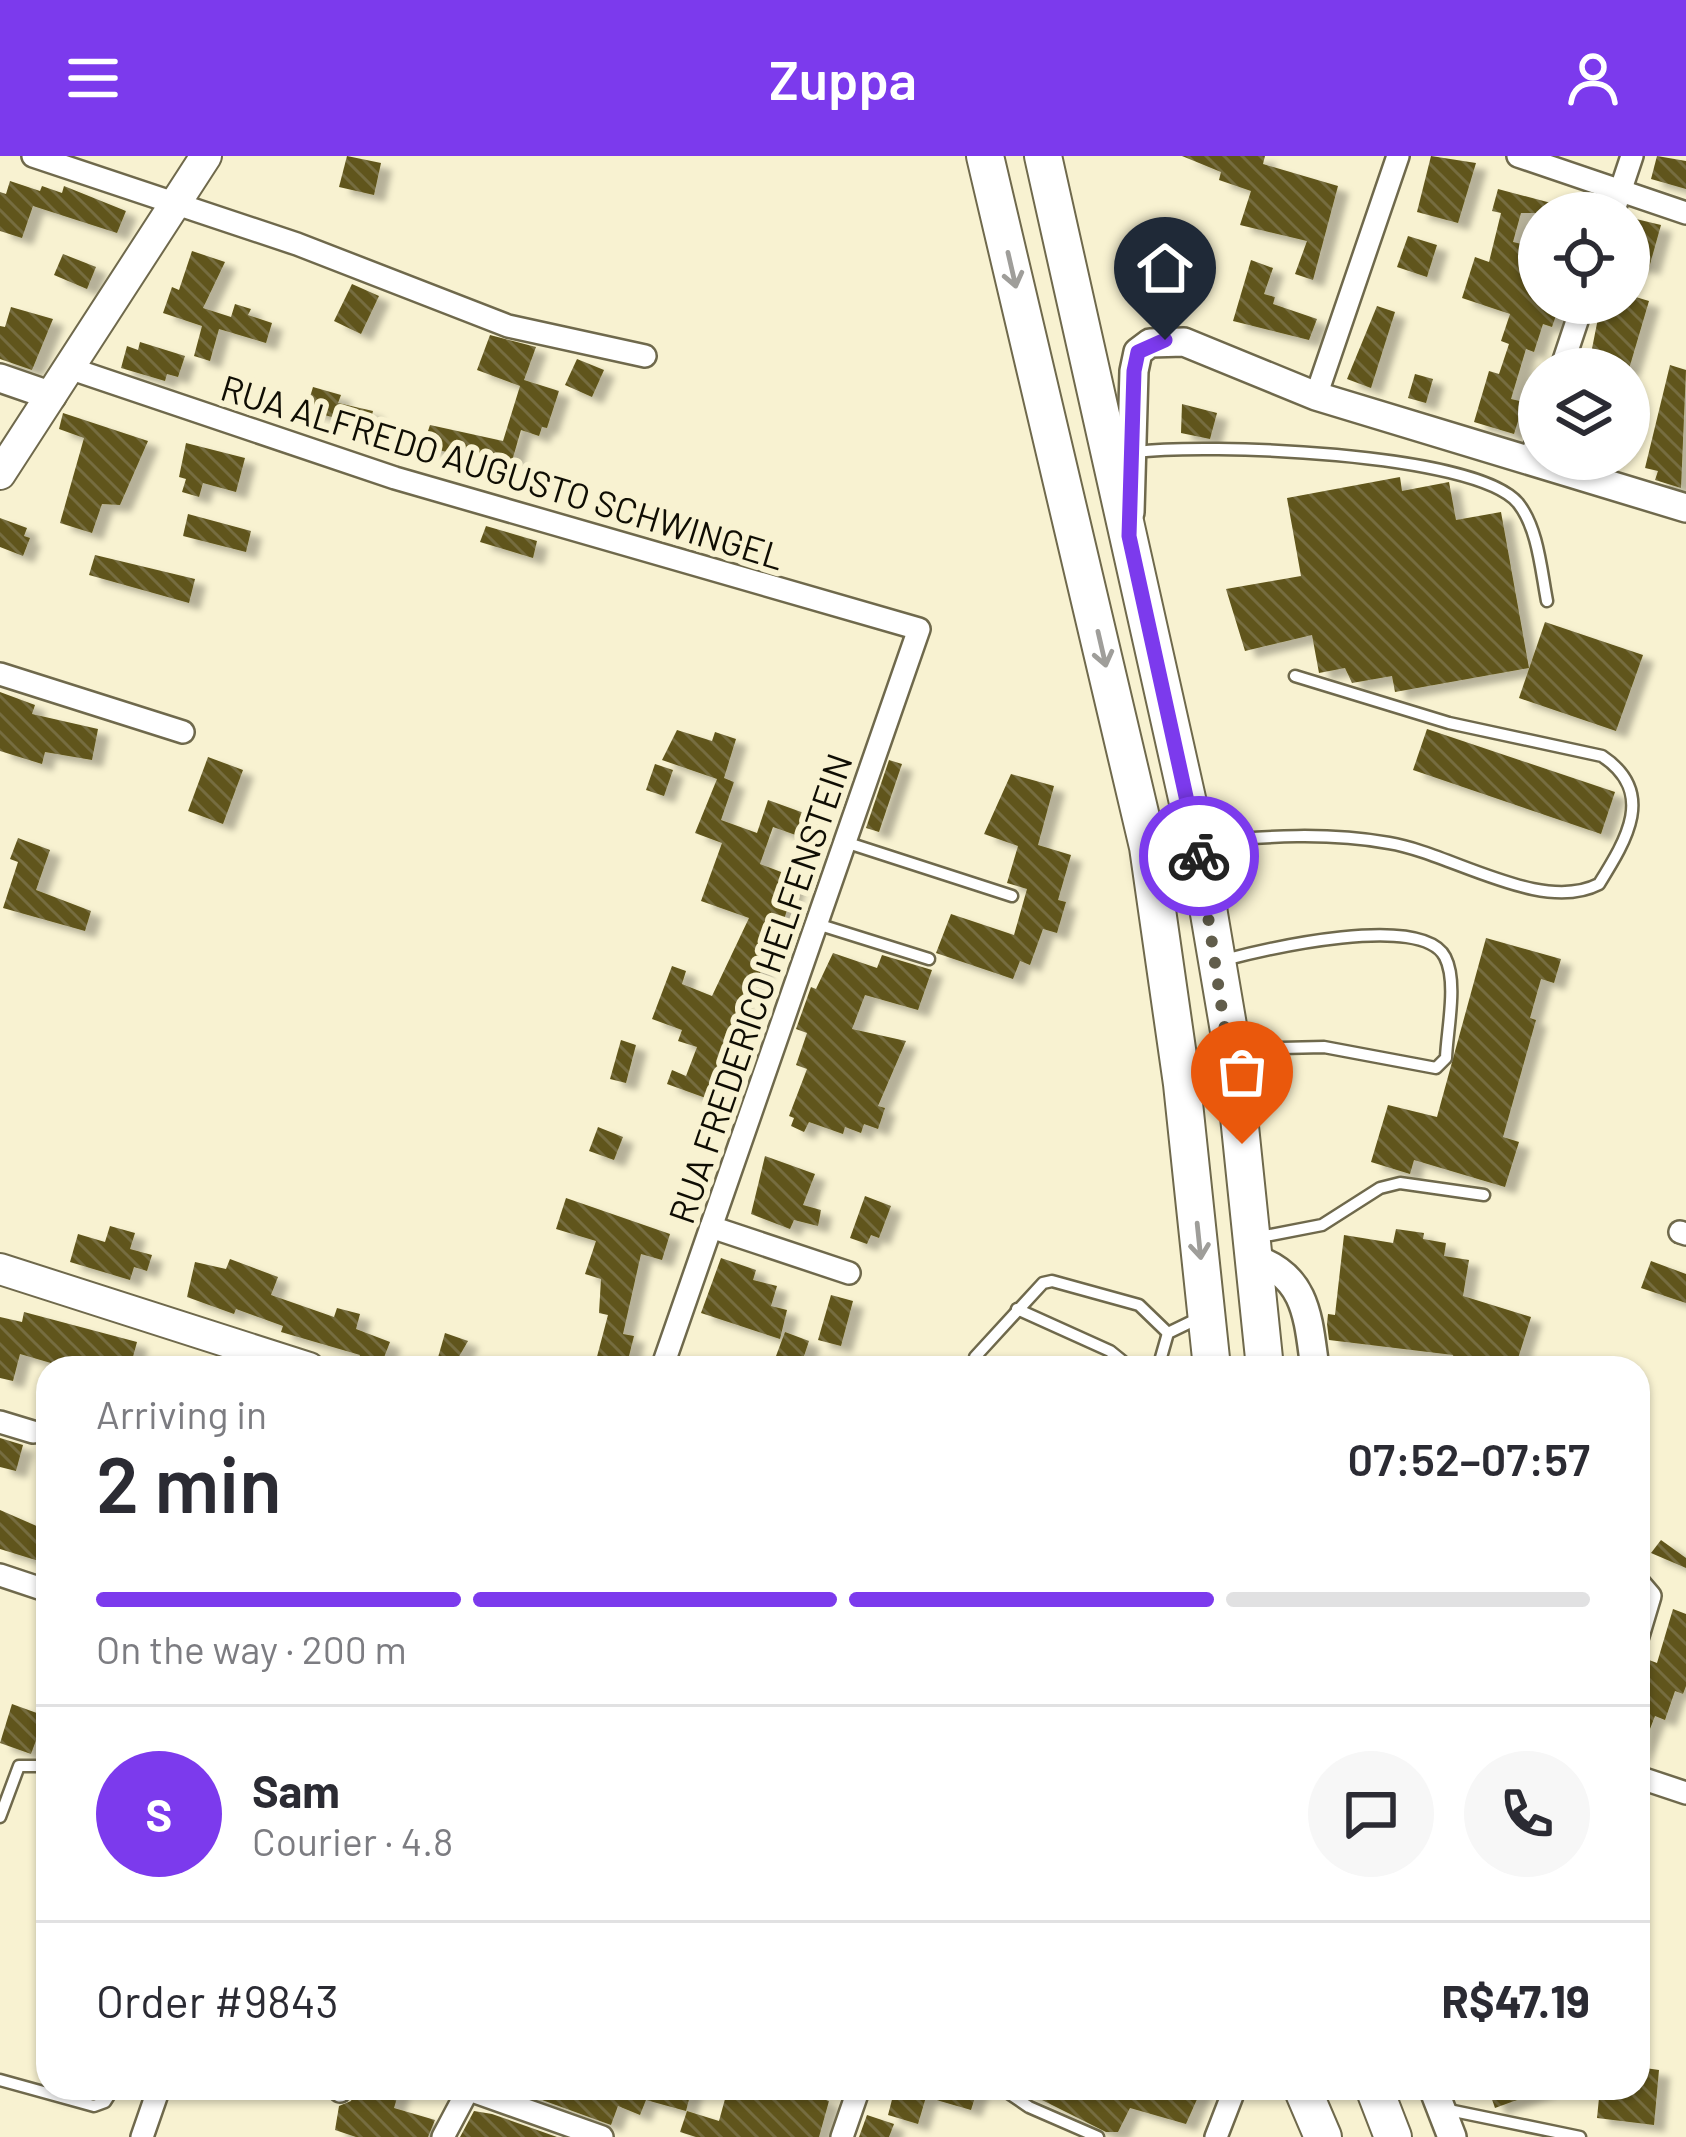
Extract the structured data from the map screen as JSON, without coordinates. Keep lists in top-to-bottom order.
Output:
{
  "streets": {
    "street": ["RUA ALFREDO AUGUSTO SCHWINGEL", "RUA FREDERICO HELFENSTEIN"]
  },
  "crossings": [
    ["RUA ALFREDO AUGUSTO SCHWINGEL", "RUA FREDERICO HELFENSTEIN"]
  ],
  "page": {
    "header": "Zuppa",
    "heading": ["2 min", "Arriving in", "07:52–07:57"],
    "panel": [
      "Sam",
      "Courier · 4.8",
      "Order #9843",
      "R$47.19"
    ],
    "bar": "On the way · 200 m",
    "round": "S"
  }
}
